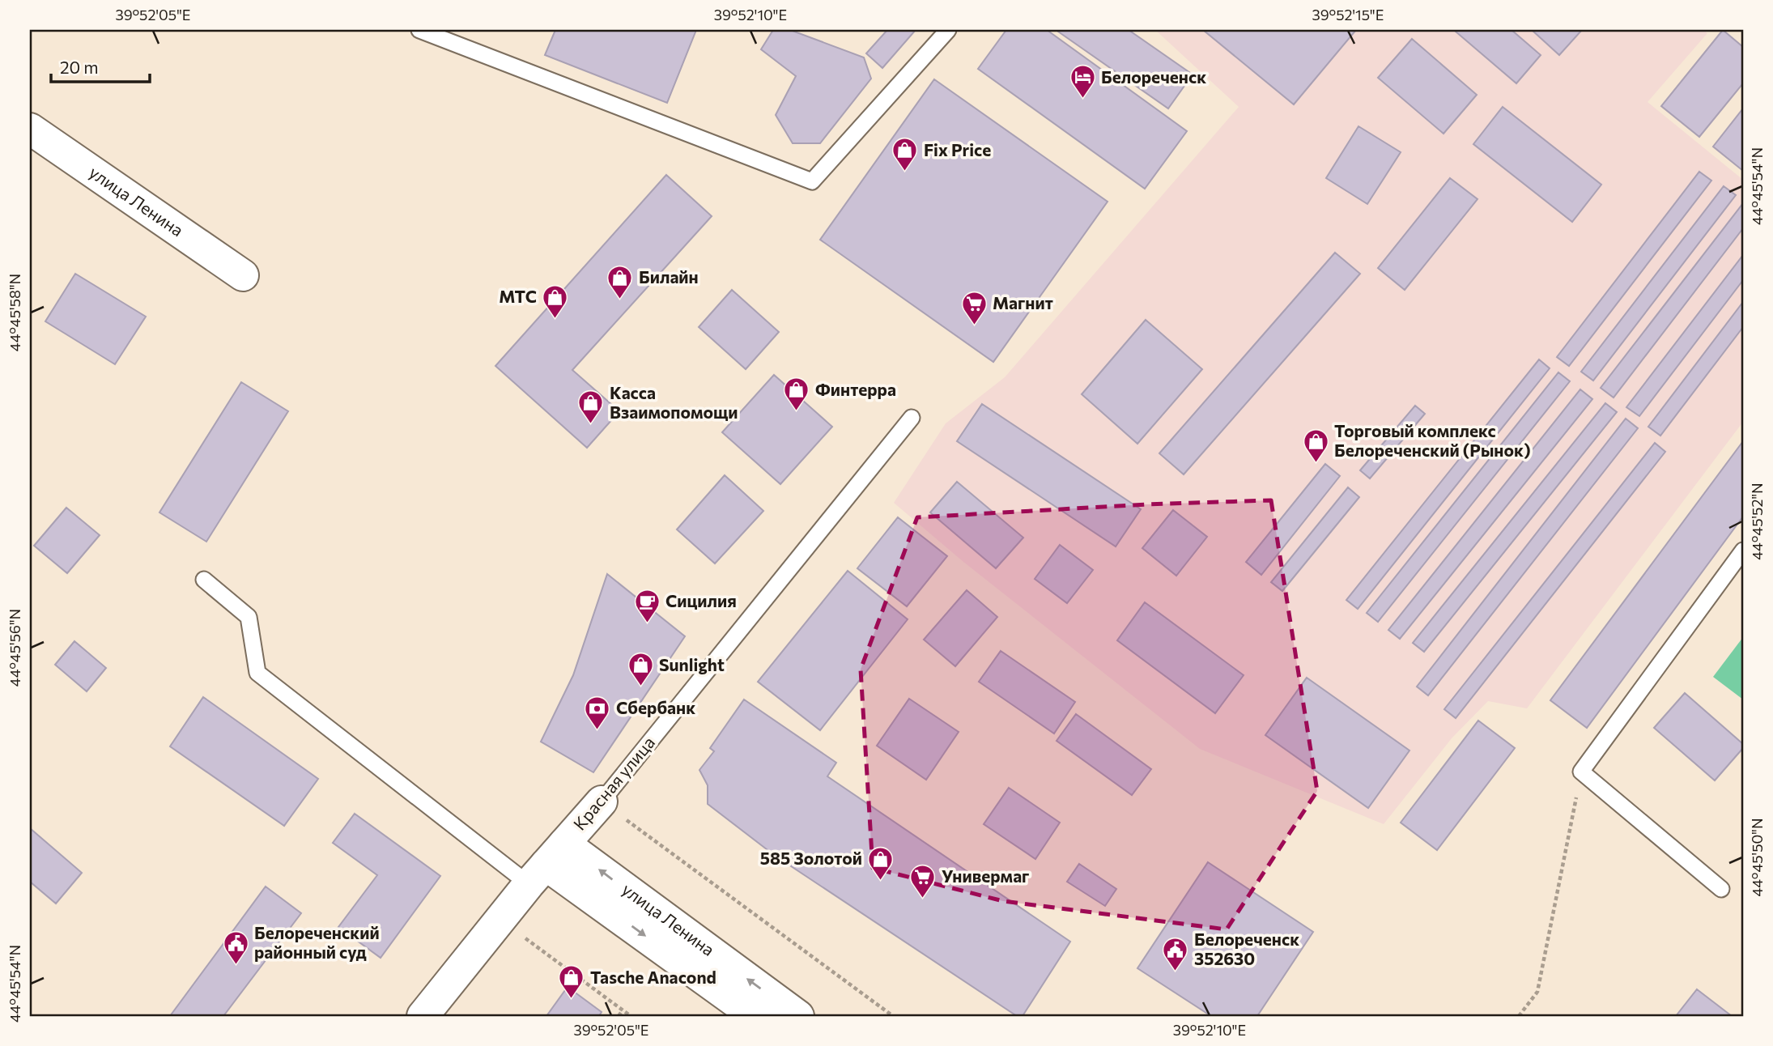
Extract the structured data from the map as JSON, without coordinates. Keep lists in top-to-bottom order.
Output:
{
  "streets": {
    "street": ["улица Ленина", "Красная улица"]
  },
  "crossings": [
    ["улица Ленина", "Красная улица"]
  ],
  "places": {
    "hotel": ["Белореченск"],
    "shop": [
      "Fix Price",
      "Билайн",
      "МТС",
      "Финтерра",
      "Касса Взаимопомощи",
      "Торговый комплекс Белореченский (Рынок)",
      "Sunlight",
      "585 Золотой",
      "Tasche Anacond"
    ],
    "supermarket": ["Магнит", "Универмаг"],
    "cafe": ["Сицилия"],
    "bank": ["Сбербанк"],
    "public building": ["Белореченский районный суд", "Белореченск 352630"]
  },
  "scale_bar": "20 m",
  "coordinates": [
    "39°52'05\"E",
    "39°52'10\"E",
    "39°52'15\"E",
    "44°45'54\"N",
    "44°45'58\"N",
    "44°45'52\"N",
    "44°45'56\"N",
    "44°45'50\"N"
  ]
}
